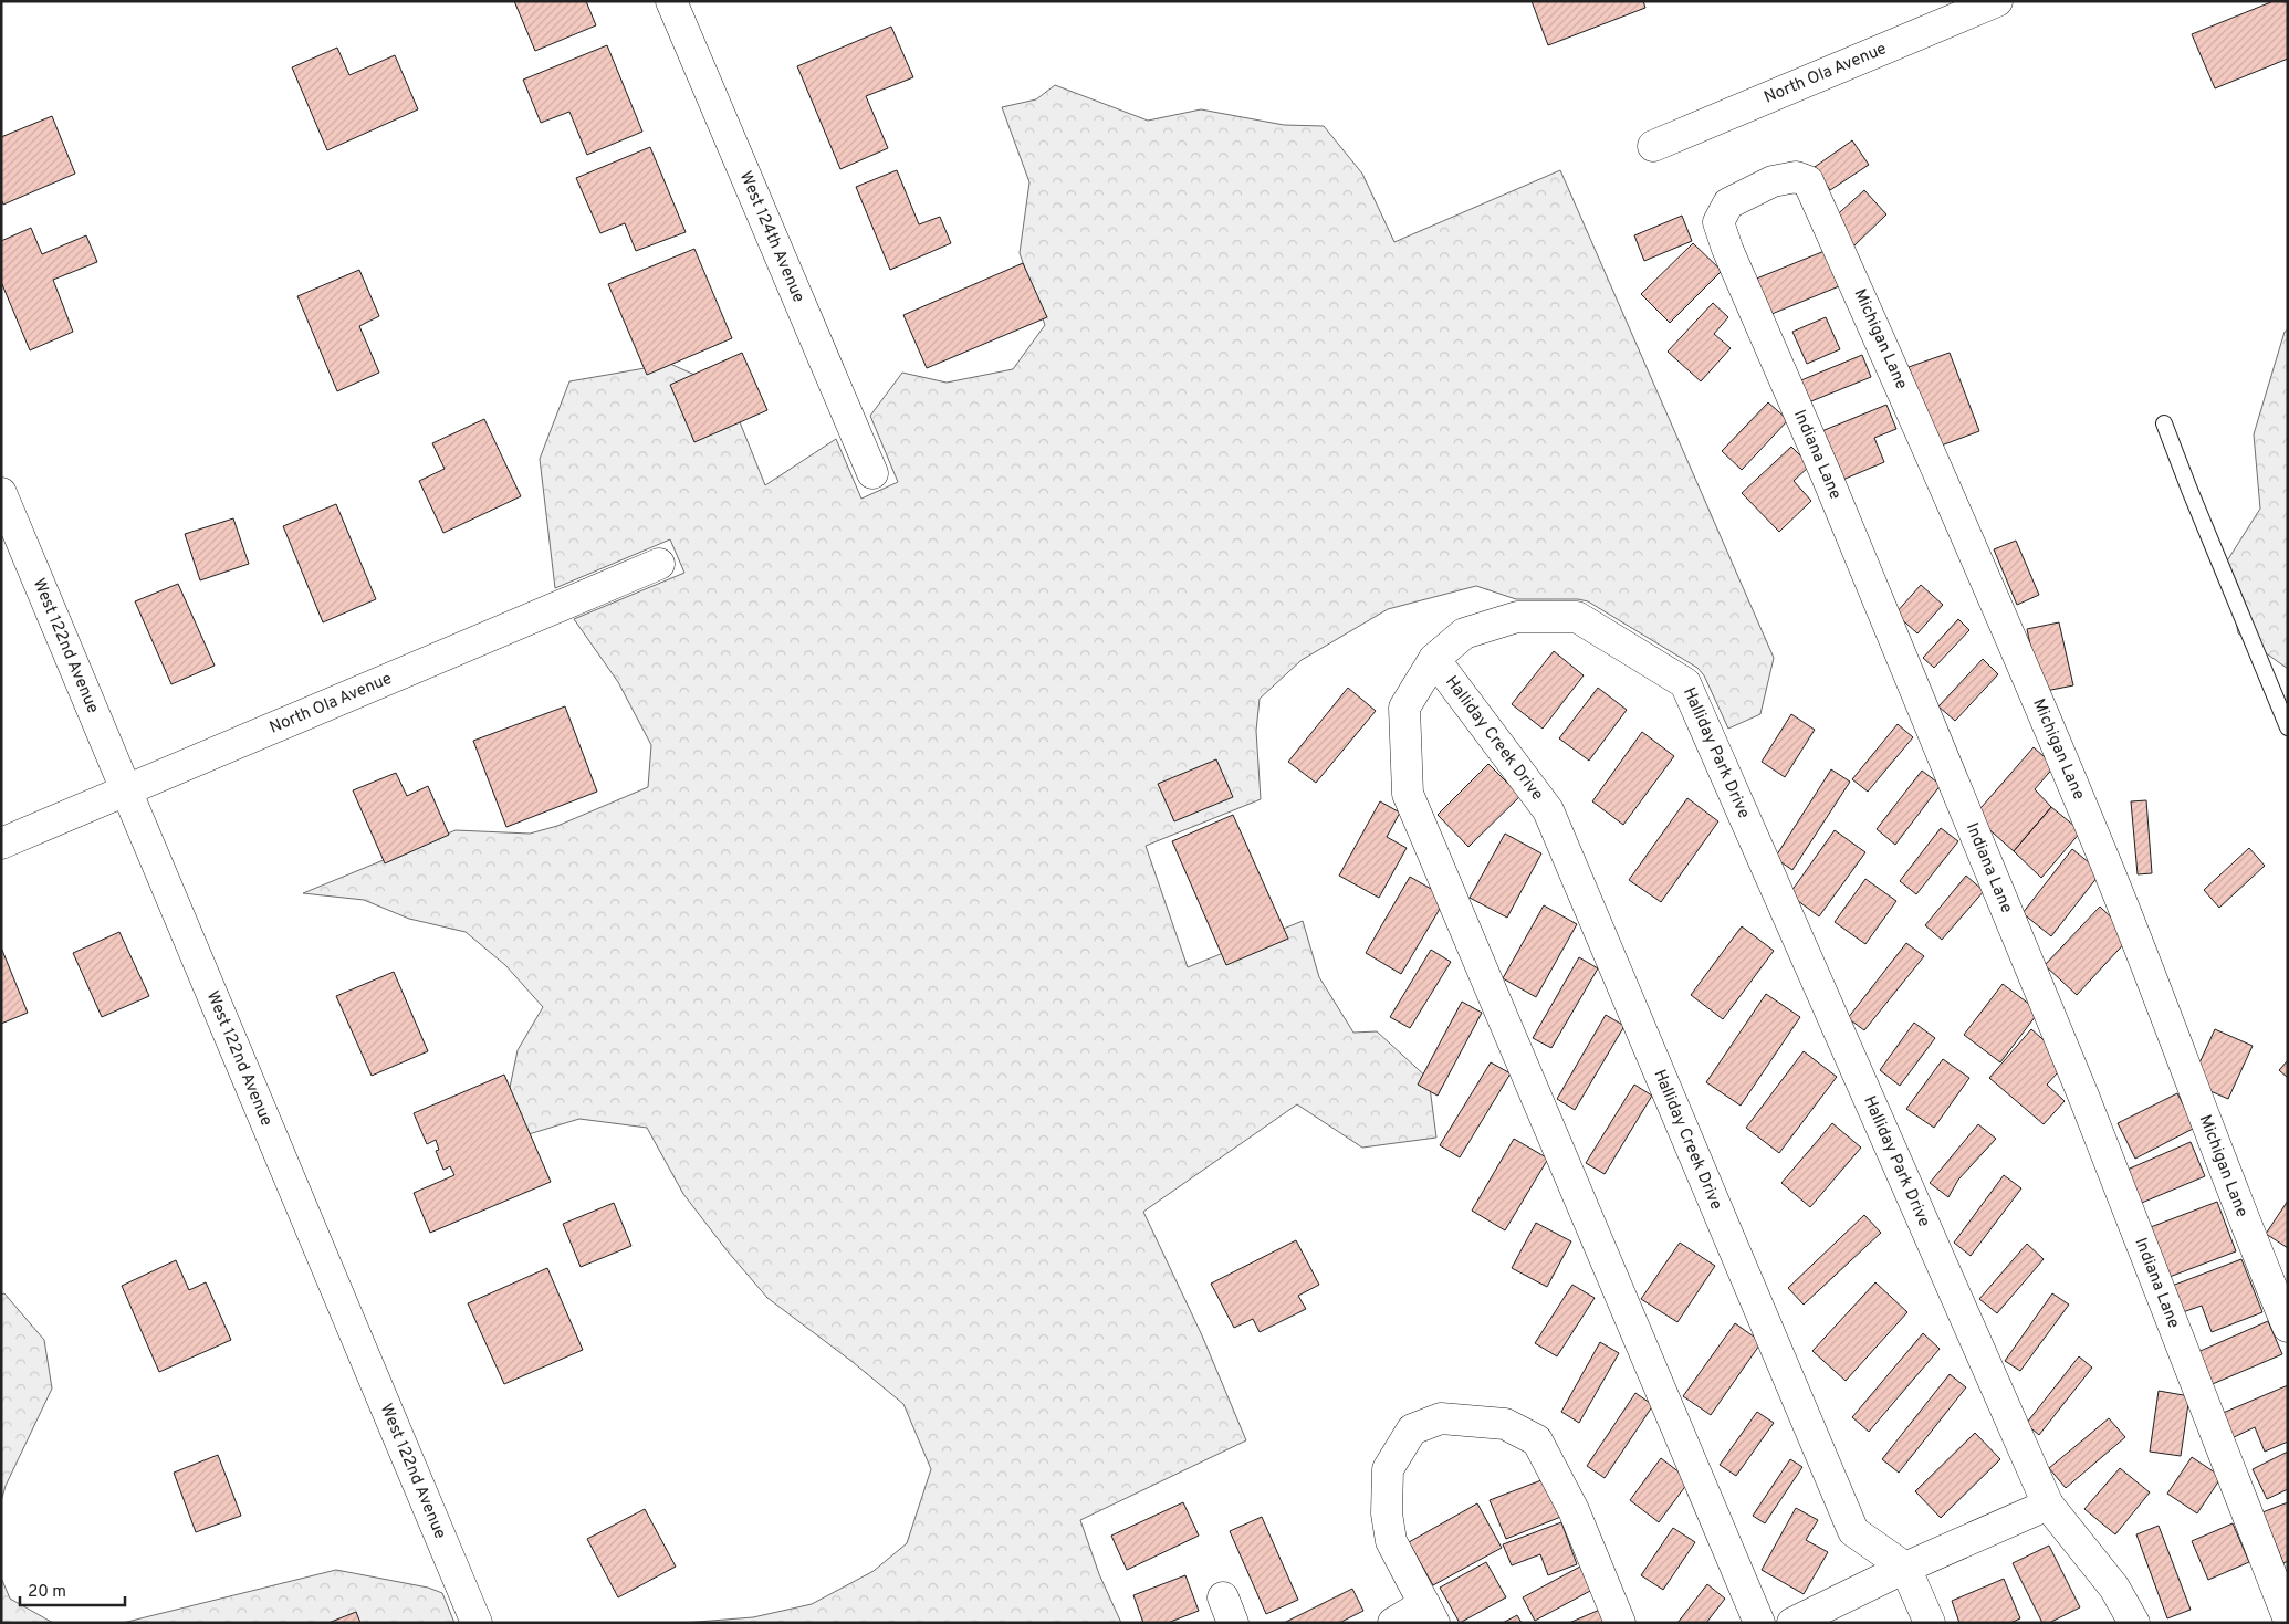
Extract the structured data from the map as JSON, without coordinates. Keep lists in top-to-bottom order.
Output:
{
  "streets": {
    "street": [
      "North Ola Avenue",
      "West 124th Avenue",
      "Michigan Lane",
      "Indiana Lane",
      "West 122nd Avenue",
      "Halliday Creek Drive",
      "Halliday Park Drive"
    ]
  },
  "crossings": [
    ["North Ola Avenue", "West 122nd Avenue"],
    ["Michigan Lane", "Indiana Lane"],
    ["Halliday Creek Drive", "Halliday Park Drive"]
  ],
  "scale_bar": "20 m"
}
